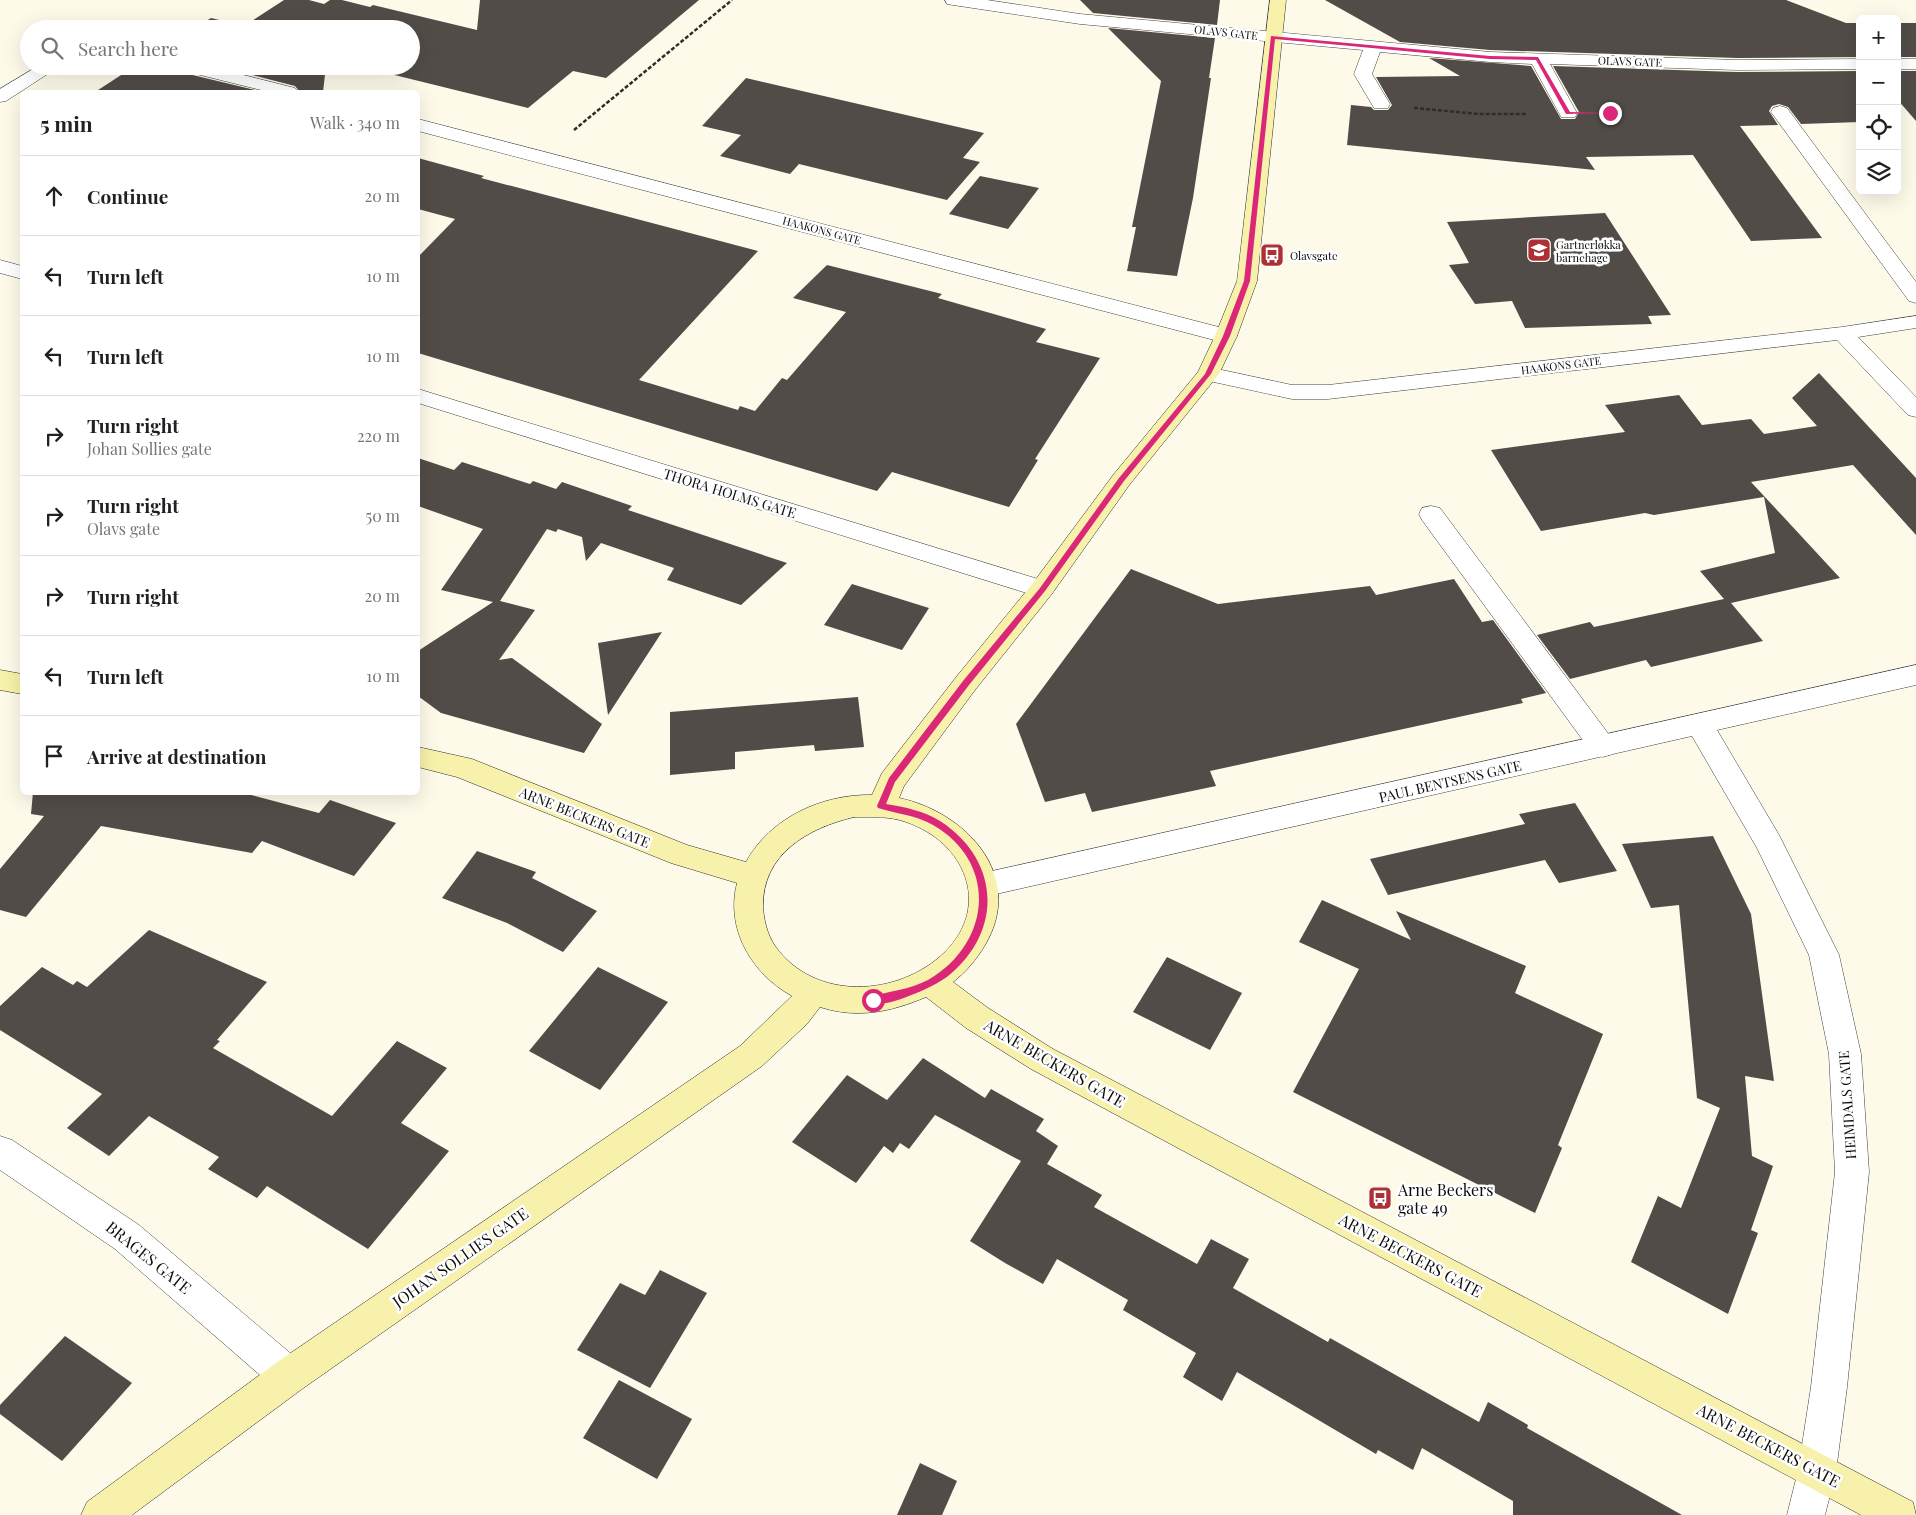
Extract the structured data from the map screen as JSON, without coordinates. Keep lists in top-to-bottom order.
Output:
{
  "streets": {
    "main road": ["ARNE BECKERS GATE", "JOHAN SOLLIES GATE"],
    "street": [
      "OLAVS GATE",
      "HAAKONS GATE",
      "THORA HOLMS GATE",
      "PAUL BENTSENS GATE",
      "HEIMDALS GATE",
      "BRAGES GATE"
    ]
  },
  "crossings": [
    ["PAUL BENTSENS GATE", "HEIMDALS GATE"],
    ["ARNE BECKERS GATE", "HEIMDALS GATE"],
    ["BRAGES GATE", "JOHAN SOLLIES GATE"]
  ],
  "places": {
    "school or university": ["Gartnerløkka barnehage"],
    "bus stop": ["Olavsgate", "Arne Beckers gate 49"]
  },
  "page": {
    "map_buttons": ["+", "−"],
    "search": "Search here",
    "heading": ["5 min", "Walk · 340 m"],
    "list": [
      ["Continue", "20 m"],
      ["Turn left", "10 m"],
      ["Turn left", "10 m"],
      ["Turn right", "Johan Sollies gate", "220 m"],
      ["Turn right", "Olavs gate", "50 m"],
      ["Turn right", "20 m"],
      ["Turn left", "10 m"],
      "Arrive at destination"
    ]
  }
}
